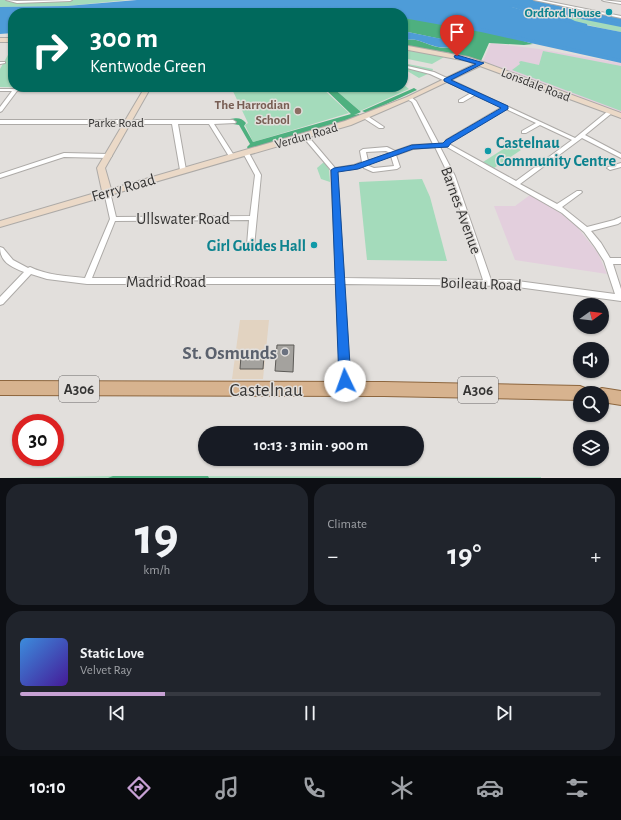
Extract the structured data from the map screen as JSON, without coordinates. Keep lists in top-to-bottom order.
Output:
{
  "streets": {
    "main road": ["A306", "Castelnau"],
    "street": [
      "Lonsdale Road",
      "Parke Road",
      "Verdun Road",
      "Ferry Road",
      "Barnes Avenue",
      "Ullswater Road",
      "Madrid Road",
      "Boileau Road"
    ]
  },
  "crossings": [
    ["Lonsdale Road", "Verdun Road"],
    ["Verdun Road", "Ferry Road"],
    ["Verdun Road", "Barnes Avenue"],
    ["Verdun Road", "Ullswater Road"],
    ["Ferry Road", "Ullswater Road"],
    ["Barnes Avenue", "Boileau Road"],
    ["Madrid Road", "Boileau Road"]
  ],
  "places": [
    "Ordford House",
    "The Harrodian School",
    "Castelnau Community Centre",
    "Girl Guides Hall",
    "St. Osmunds"
  ],
  "north": "right",
  "page": {
    "turn": ["300 m", "Kentwode Green"],
    "limit": "30",
    "trip": "10:13 · 3 min · 900 m",
    "tile": [
      ["19", "km/h"],
      "Climate"
    ],
    "heat": ["−", "19°", "+"],
    "song": ["Static Love", "Velvet Ray"],
    "tabs": "10:10"
  }
}
